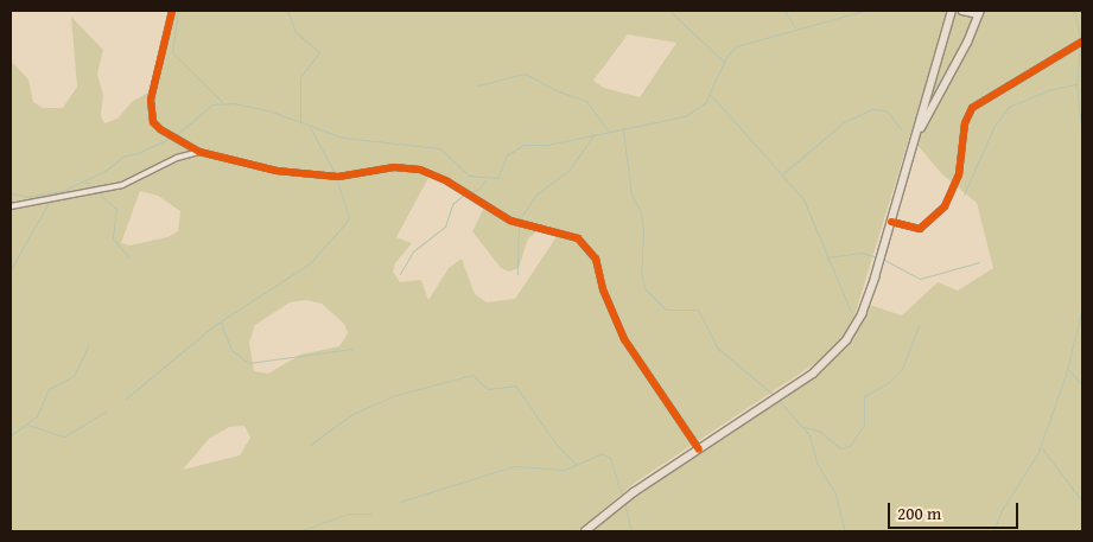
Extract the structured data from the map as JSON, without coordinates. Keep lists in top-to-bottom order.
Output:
{
  "scale_bar": "200 m"
}
